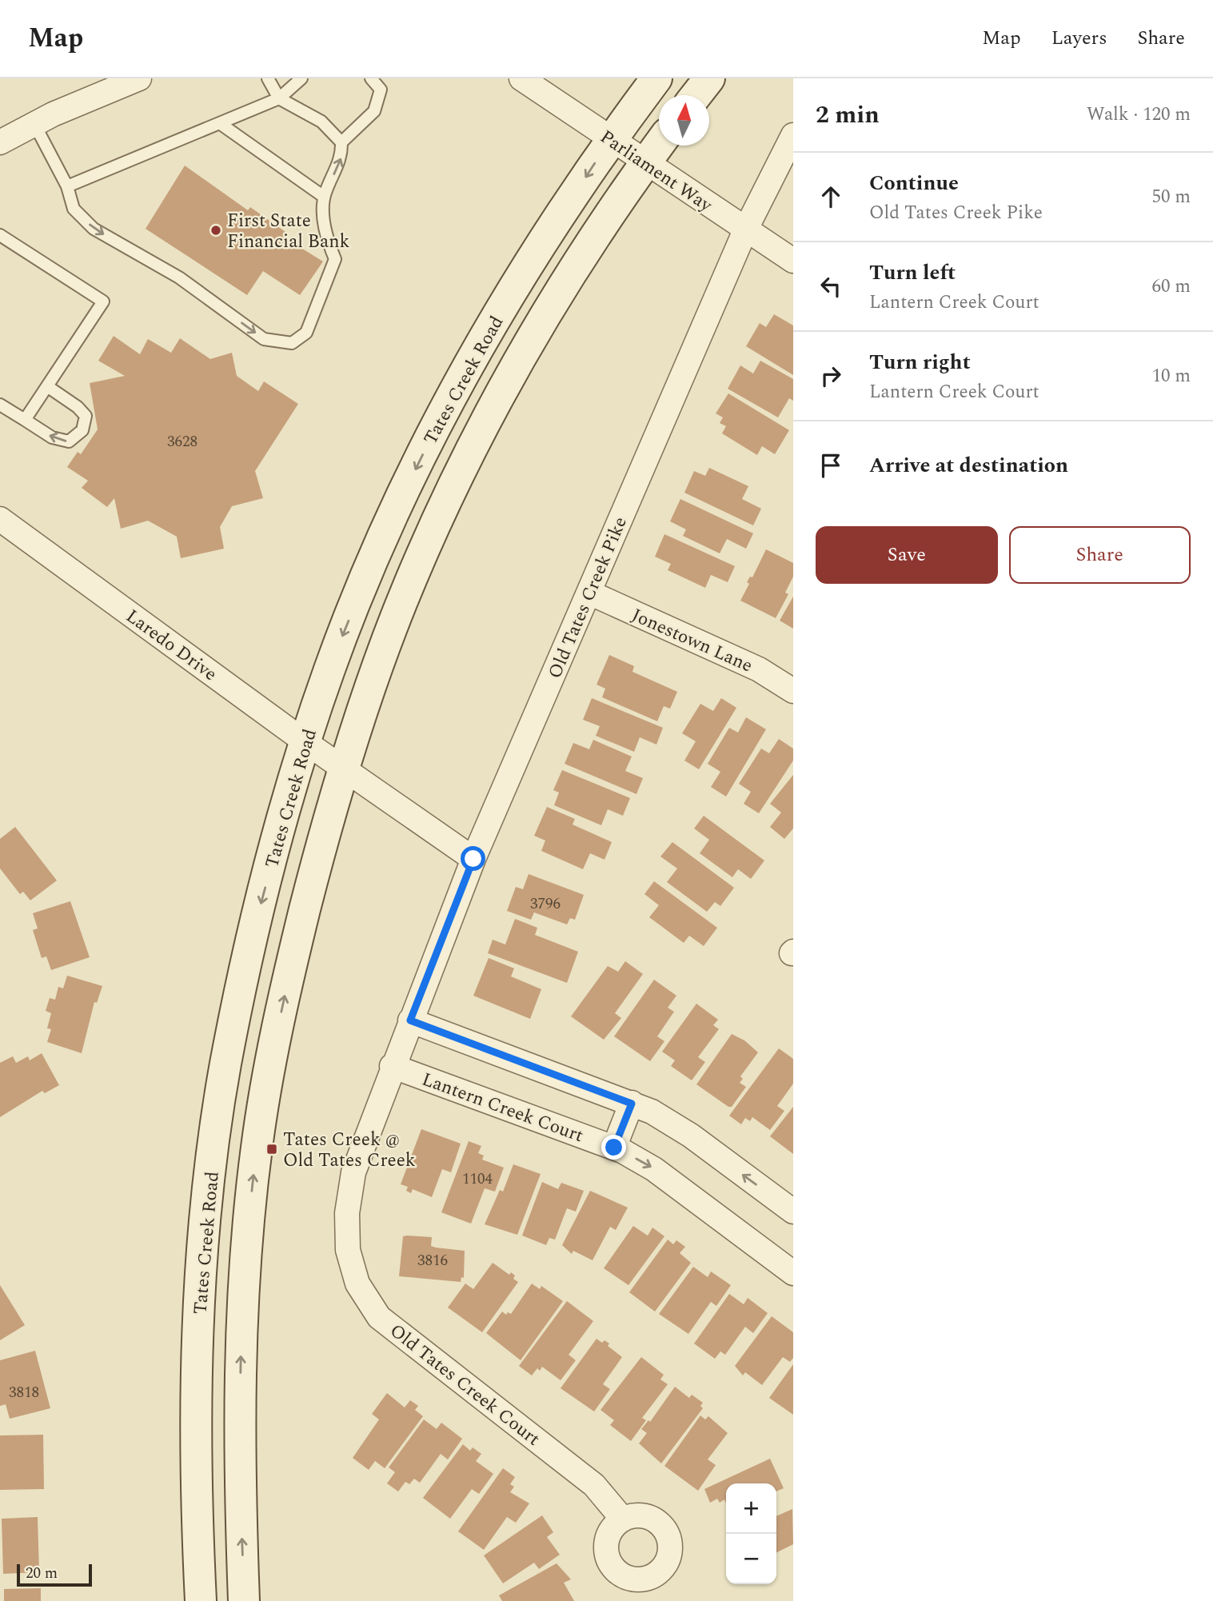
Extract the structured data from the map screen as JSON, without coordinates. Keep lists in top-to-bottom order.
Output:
{
  "streets": {
    "main road": ["Tates Creek Road"],
    "street": [
      "Parliament Way",
      "Old Tates Creek Pike",
      "Jonestown Lane",
      "Laredo Drive",
      "Lantern Creek Court",
      "Old Tates Creek Court"
    ]
  },
  "crossings": [
    ["Parliament Way", "Tates Creek Road"],
    ["Parliament Way", "Old Tates Creek Pike"],
    ["Tates Creek Road", "Laredo Drive"],
    ["Old Tates Creek Pike", "Jonestown Lane"],
    ["Old Tates Creek Pike", "Laredo Drive"],
    ["Old Tates Creek Pike", "Lantern Creek Court"],
    ["Old Tates Creek Pike", "Old Tates Creek Court"],
    ["Lantern Creek Court", "Old Tates Creek Court"]
  ],
  "places": {
    "other": ["First State Financial Bank"],
    "transit": ["Tates Creek @ Old Tates Creek"]
  },
  "house_numbers": [
    "3628",
    "3796",
    "1104",
    "3816",
    "3818"
  ],
  "scale_bar": "20 m",
  "north": "top",
  "page": {
    "header": "Map",
    "nav": ["Map", "Layers", "Share"],
    "heading": ["2 min", "Walk · 120 m"],
    "list": [
      ["Continue", "Old Tates Creek Pike", "50 m"],
      ["Turn left", "Lantern Creek Court", "60 m"],
      ["Turn right", "Lantern Creek Court", "10 m"],
      "Arrive at destination"
    ],
    "buttons": ["Save", "Share"],
    "map_buttons": ["+", "−"],
    "scale": "20 m"
  }
}
